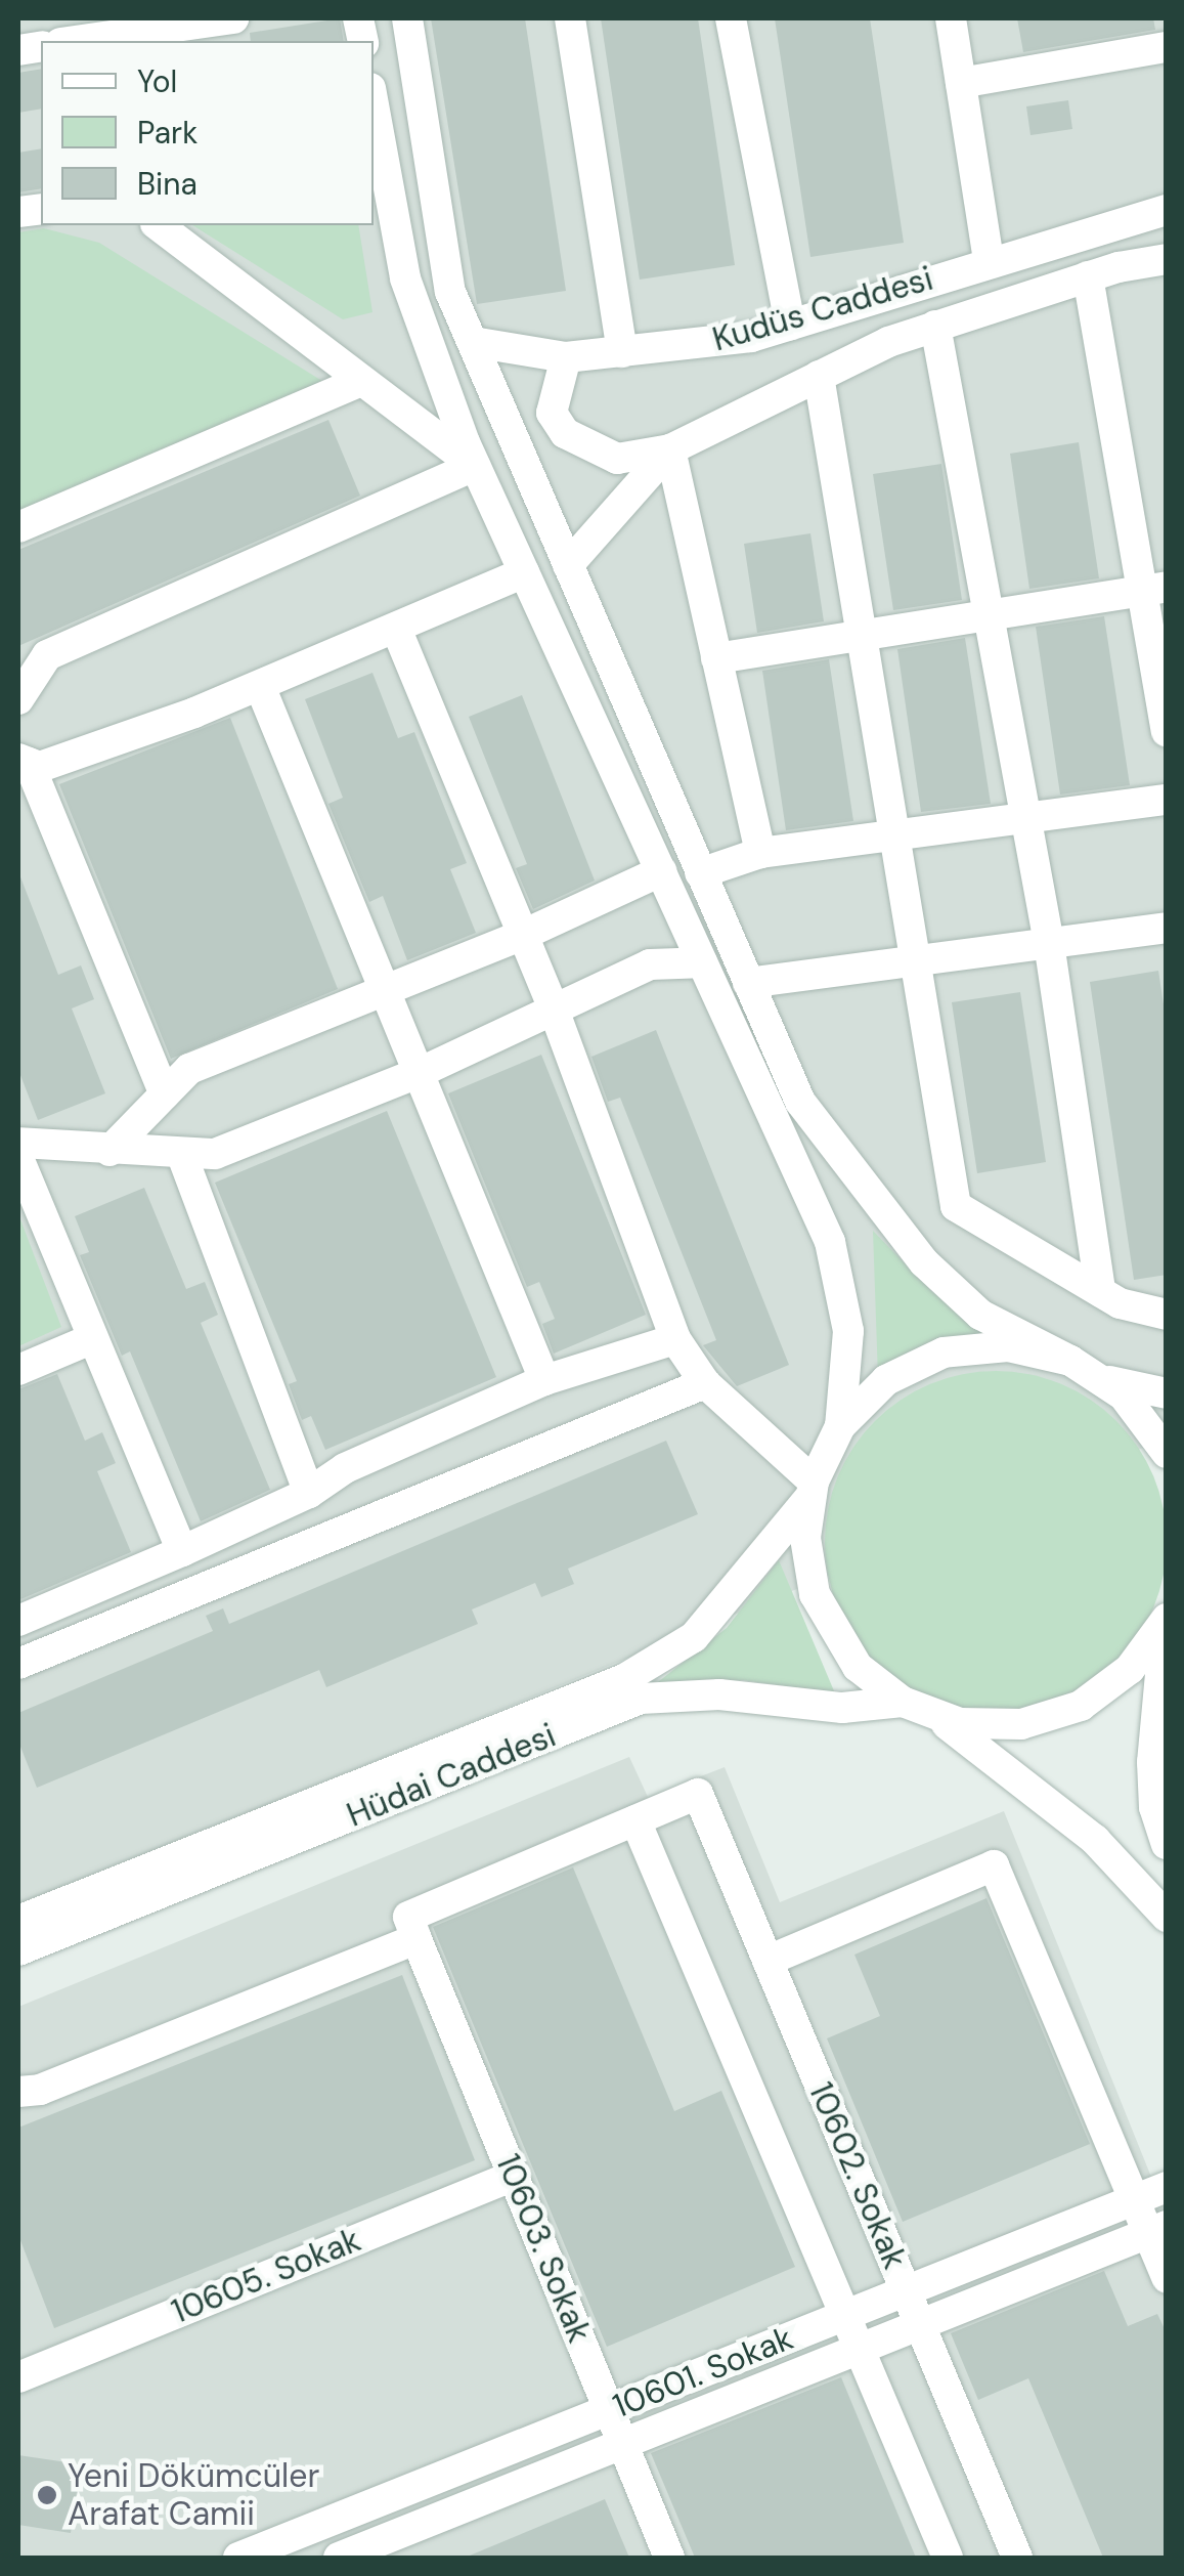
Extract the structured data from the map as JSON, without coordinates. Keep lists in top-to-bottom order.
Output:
{
  "streets": {
    "street": [
      "Kudüs Caddesi",
      "Hüdai Caddesi",
      "10602. Sokak",
      "10603. Sokak",
      "10605. Sokak",
      "10601. Sokak"
    ]
  },
  "crossings": [
    ["10602. Sokak", "10601. Sokak"],
    ["10603. Sokak", "10605. Sokak"],
    ["10603. Sokak", "10601. Sokak"]
  ],
  "places": ["Yeni Dökümcüler Arafat Camii"],
  "legend": ["Yol", "Park", "Bina"]
}
